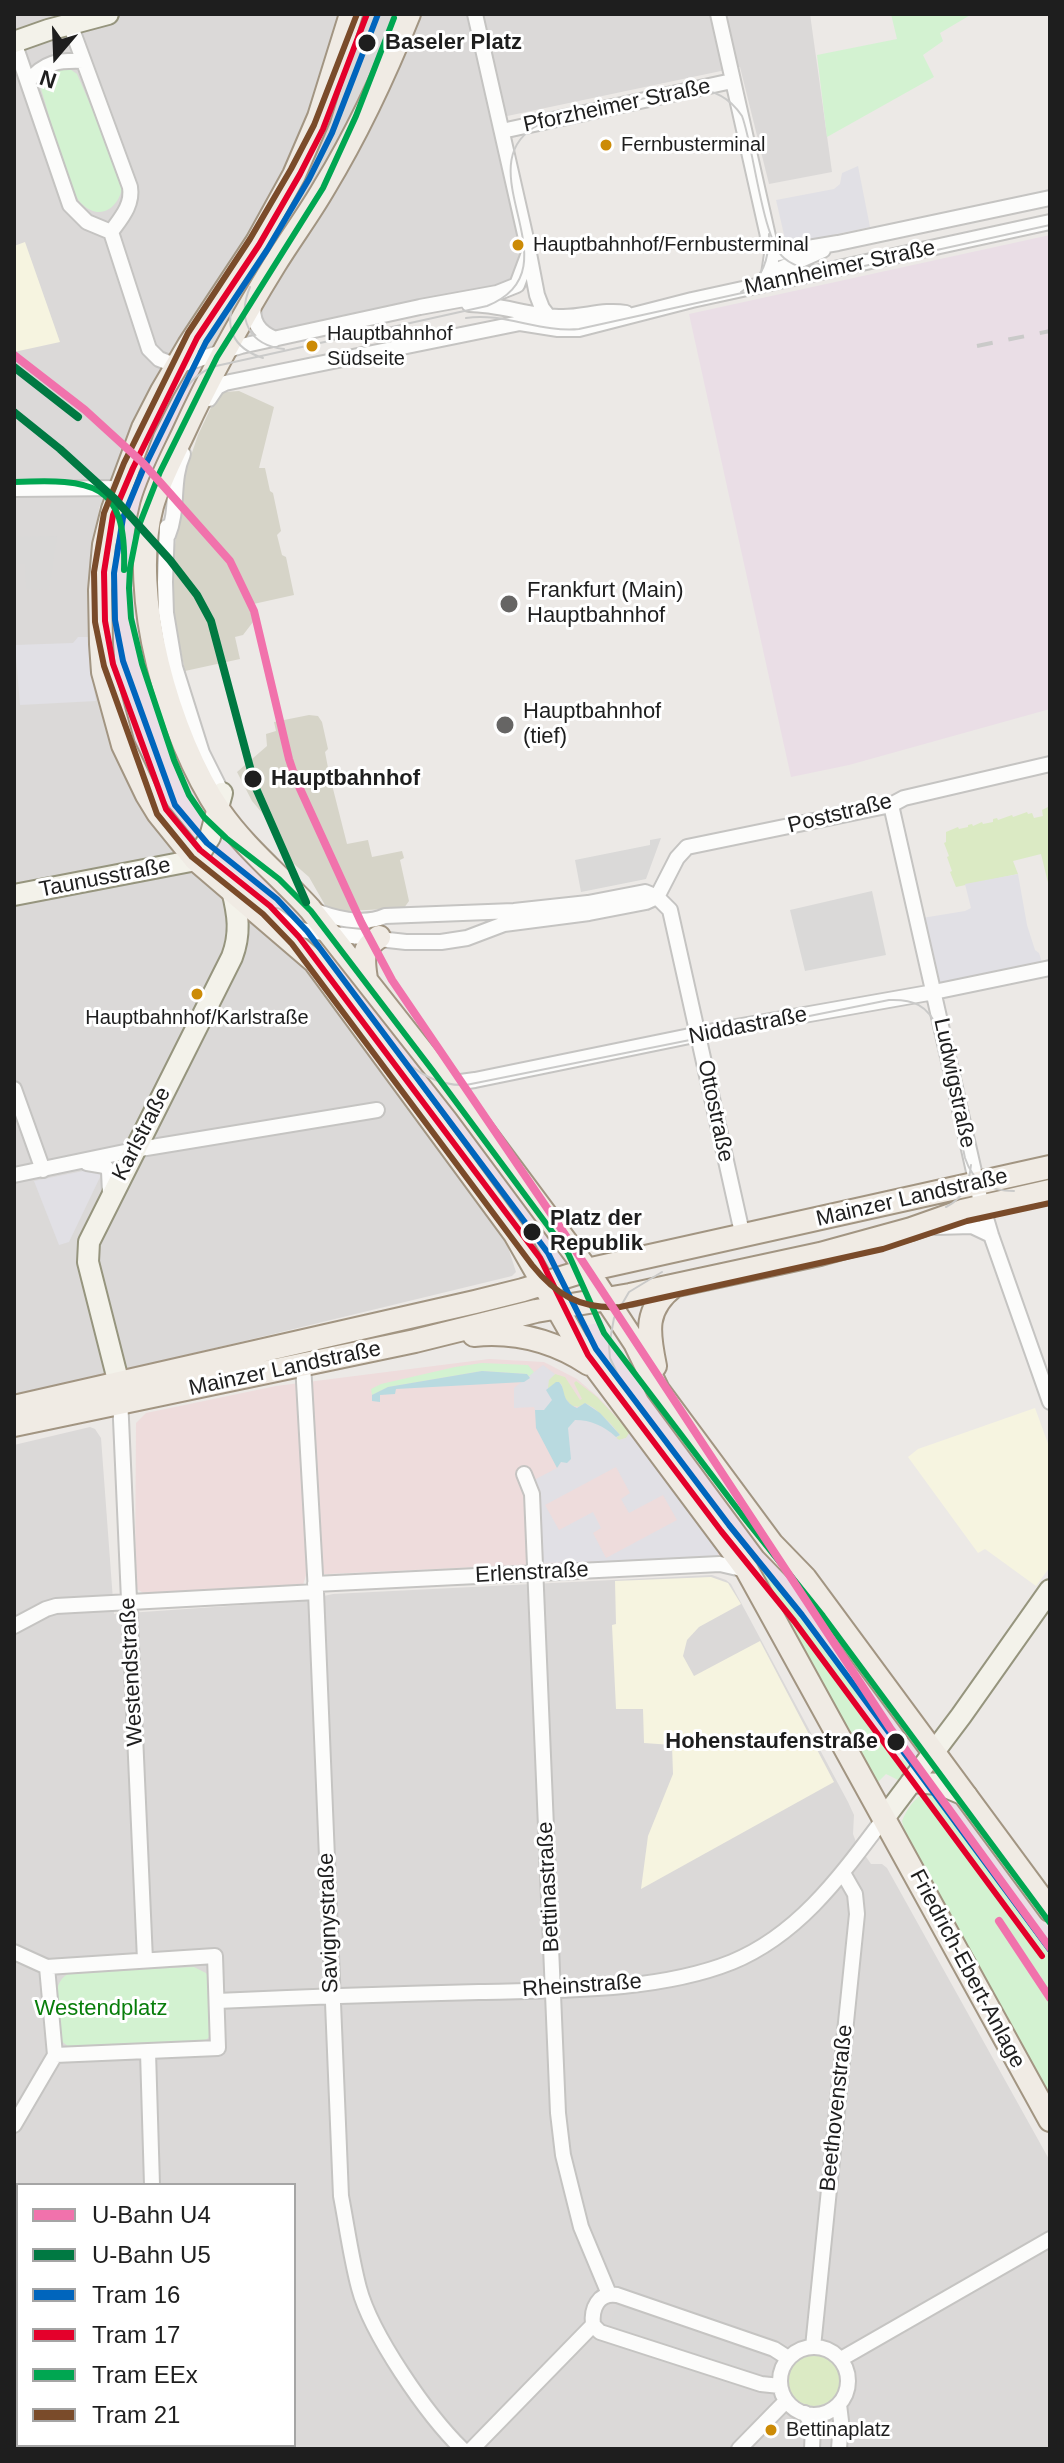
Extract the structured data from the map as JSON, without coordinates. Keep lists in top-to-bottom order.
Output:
{
  "streets": {
    "main road": [
      "Taunusstraße",
      "Karlstraße",
      "Mainzer Landstraße",
      "Friedrich-Ebert-Anlage"
    ],
    "street": [
      "Pforzheimer Straße",
      "Mannheimer Straße",
      "Poststraße",
      "Niddastraße",
      "Ludwigstraße",
      "Ottostraße",
      "Erlenstraße",
      "Westendstraße",
      "Bettinastraße",
      "Savignystraße",
      "Rheinstraße",
      "Beethovenstraße"
    ]
  },
  "crossings": [
    ["Poststraße", "Ludwigstraße"],
    ["Poststraße", "Ottostraße"],
    ["Niddastraße", "Ludwigstraße"],
    ["Niddastraße", "Ottostraße"],
    ["Ludwigstraße", "Mainzer Landstraße"],
    ["Ottostraße", "Mainzer Landstraße"],
    ["Karlstraße", "Mainzer Landstraße"],
    ["Karlstraße", "Westendstraße"],
    ["Mainzer Landstraße", "Westendstraße"],
    ["Mainzer Landstraße", "Savignystraße"],
    ["Mainzer Landstraße", "Friedrich-Ebert-Anlage"],
    ["Erlenstraße", "Westendstraße"],
    ["Erlenstraße", "Bettinastraße"],
    ["Erlenstraße", "Savignystraße"],
    ["Erlenstraße", "Friedrich-Ebert-Anlage"],
    ["Bettinastraße", "Rheinstraße"],
    ["Savignystraße", "Rheinstraße"],
    ["Friedrich-Ebert-Anlage", "Rheinstraße"],
    ["Rheinstraße", "Beethovenstraße"]
  ],
  "parks": ["Westendplatz"],
  "places": [
    "Baseler Platz",
    "Fernbusterminal",
    "Hauptbahnhof/Fernbusterminal",
    "Hauptbahnhof Südseite",
    "Frankfurt (Main) Hauptbahnhof",
    "Hauptbahnhof (tief)",
    "Hauptbahnhof",
    "Hauptbahnhof/Karlstraße",
    "Platz der Republik",
    "Hohenstaufenstraße",
    "Bettinaplatz"
  ],
  "lines": [
    "tram line 16",
    "tram line 17",
    "tram line 21",
    "tram line EEx",
    "metro line U4",
    "metro line U5"
  ],
  "legend": [
    "U-Bahn U4",
    "U-Bahn U5",
    "Tram 16",
    "Tram 17",
    "Tram EEx",
    "Tram 21"
  ],
  "north": "bottom"
}
